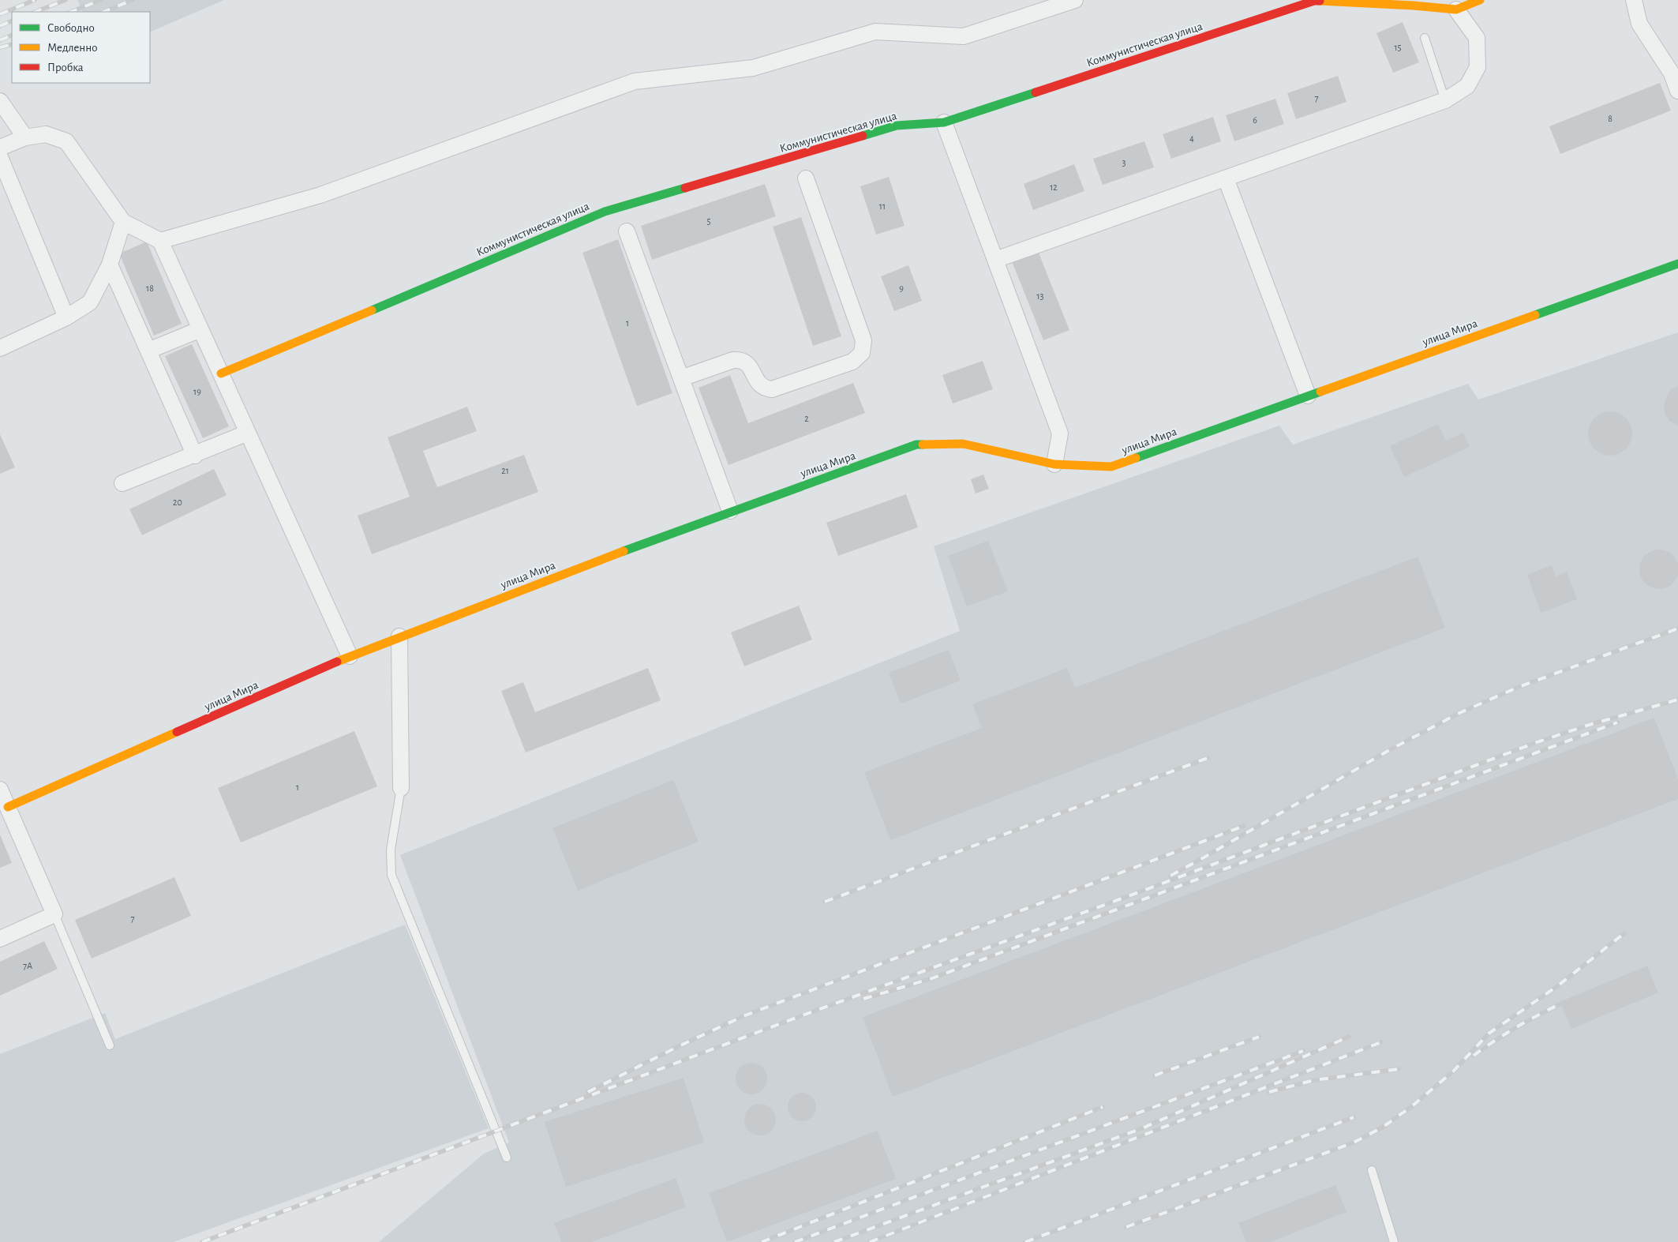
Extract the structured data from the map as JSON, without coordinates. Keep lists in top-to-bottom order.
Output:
{
  "streets": {
    "street": ["Коммунистическая улица", "улица Мира"]
  },
  "house_numbers": [
    "15",
    "7",
    "8",
    "6",
    "4",
    "3",
    "12",
    "11",
    "5",
    "18",
    "9",
    "13",
    "1",
    "19",
    "2",
    "21",
    "20",
    "1",
    "7",
    "7А"
  ],
  "legend": ["Свободно", "Медленно", "Пробка"]
}
